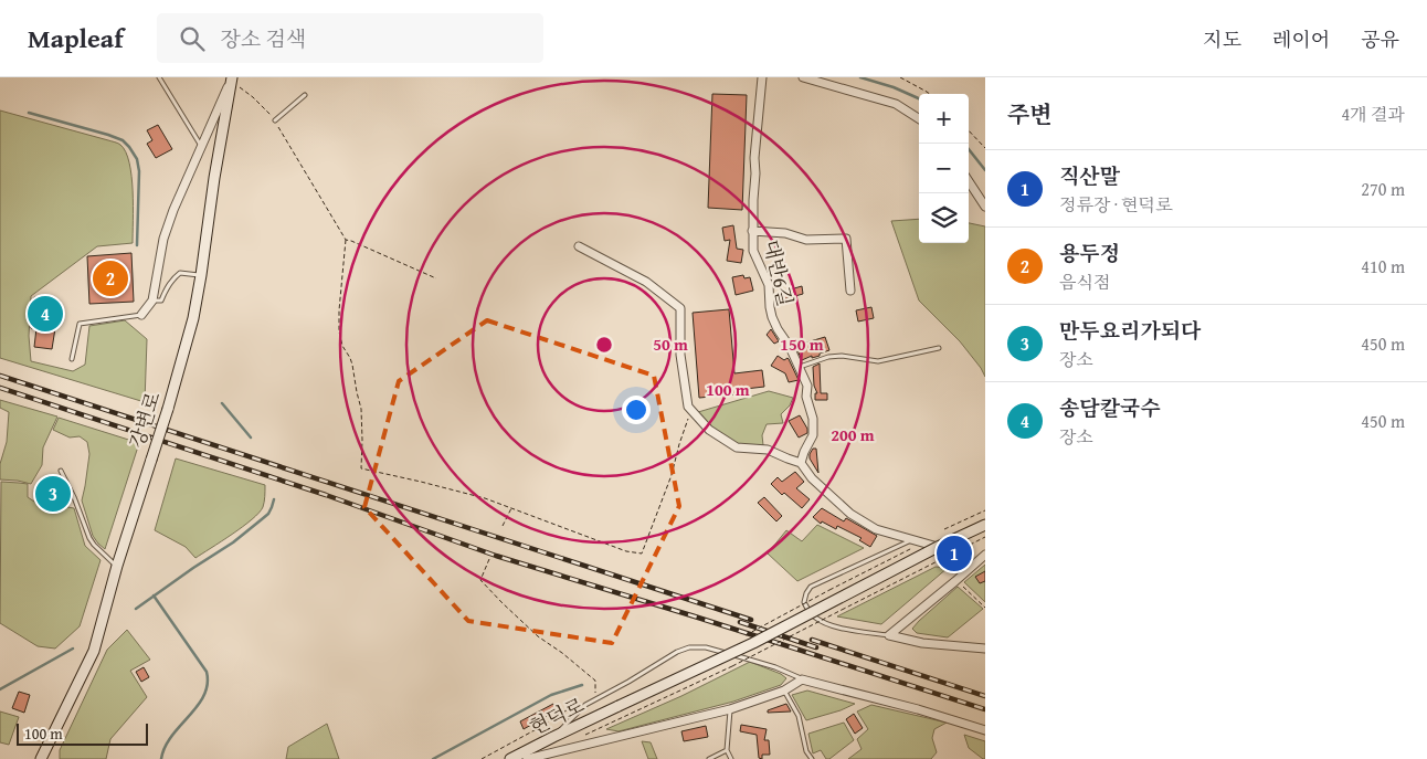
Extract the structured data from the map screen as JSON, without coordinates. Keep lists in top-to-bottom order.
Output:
{
  "streets": {
    "street": ["대반6길", "강변로", "현덕로"]
  },
  "scale_bar": "100 m",
  "page": {
    "header": "Mapleaf",
    "search": "장소 검색",
    "nav": ["지도", "레이어", "공유"],
    "heading": ["주변", "4개 결과"],
    "map_buttons": ["+", "−"],
    "list": [
      {
        "mark": "1",
        "name": "직산말",
        "note": "정류장 · 현덕로",
        "value": "270 m"
      },
      {
        "mark": "2",
        "name": "용두정",
        "note": "음식점",
        "value": "410 m"
      },
      {
        "mark": "3",
        "name": "만두요리가되다",
        "note": "장소",
        "value": "450 m"
      },
      {
        "mark": "4",
        "name": "송담칼국수",
        "note": "장소",
        "value": "450 m"
      }
    ],
    "pins": [
      "2",
      "4",
      "3",
      "1"
    ],
    "scale": "100 m"
  },
  "rings": [
    "50 m",
    "150 m",
    "100 m",
    "200 m"
  ]
}
